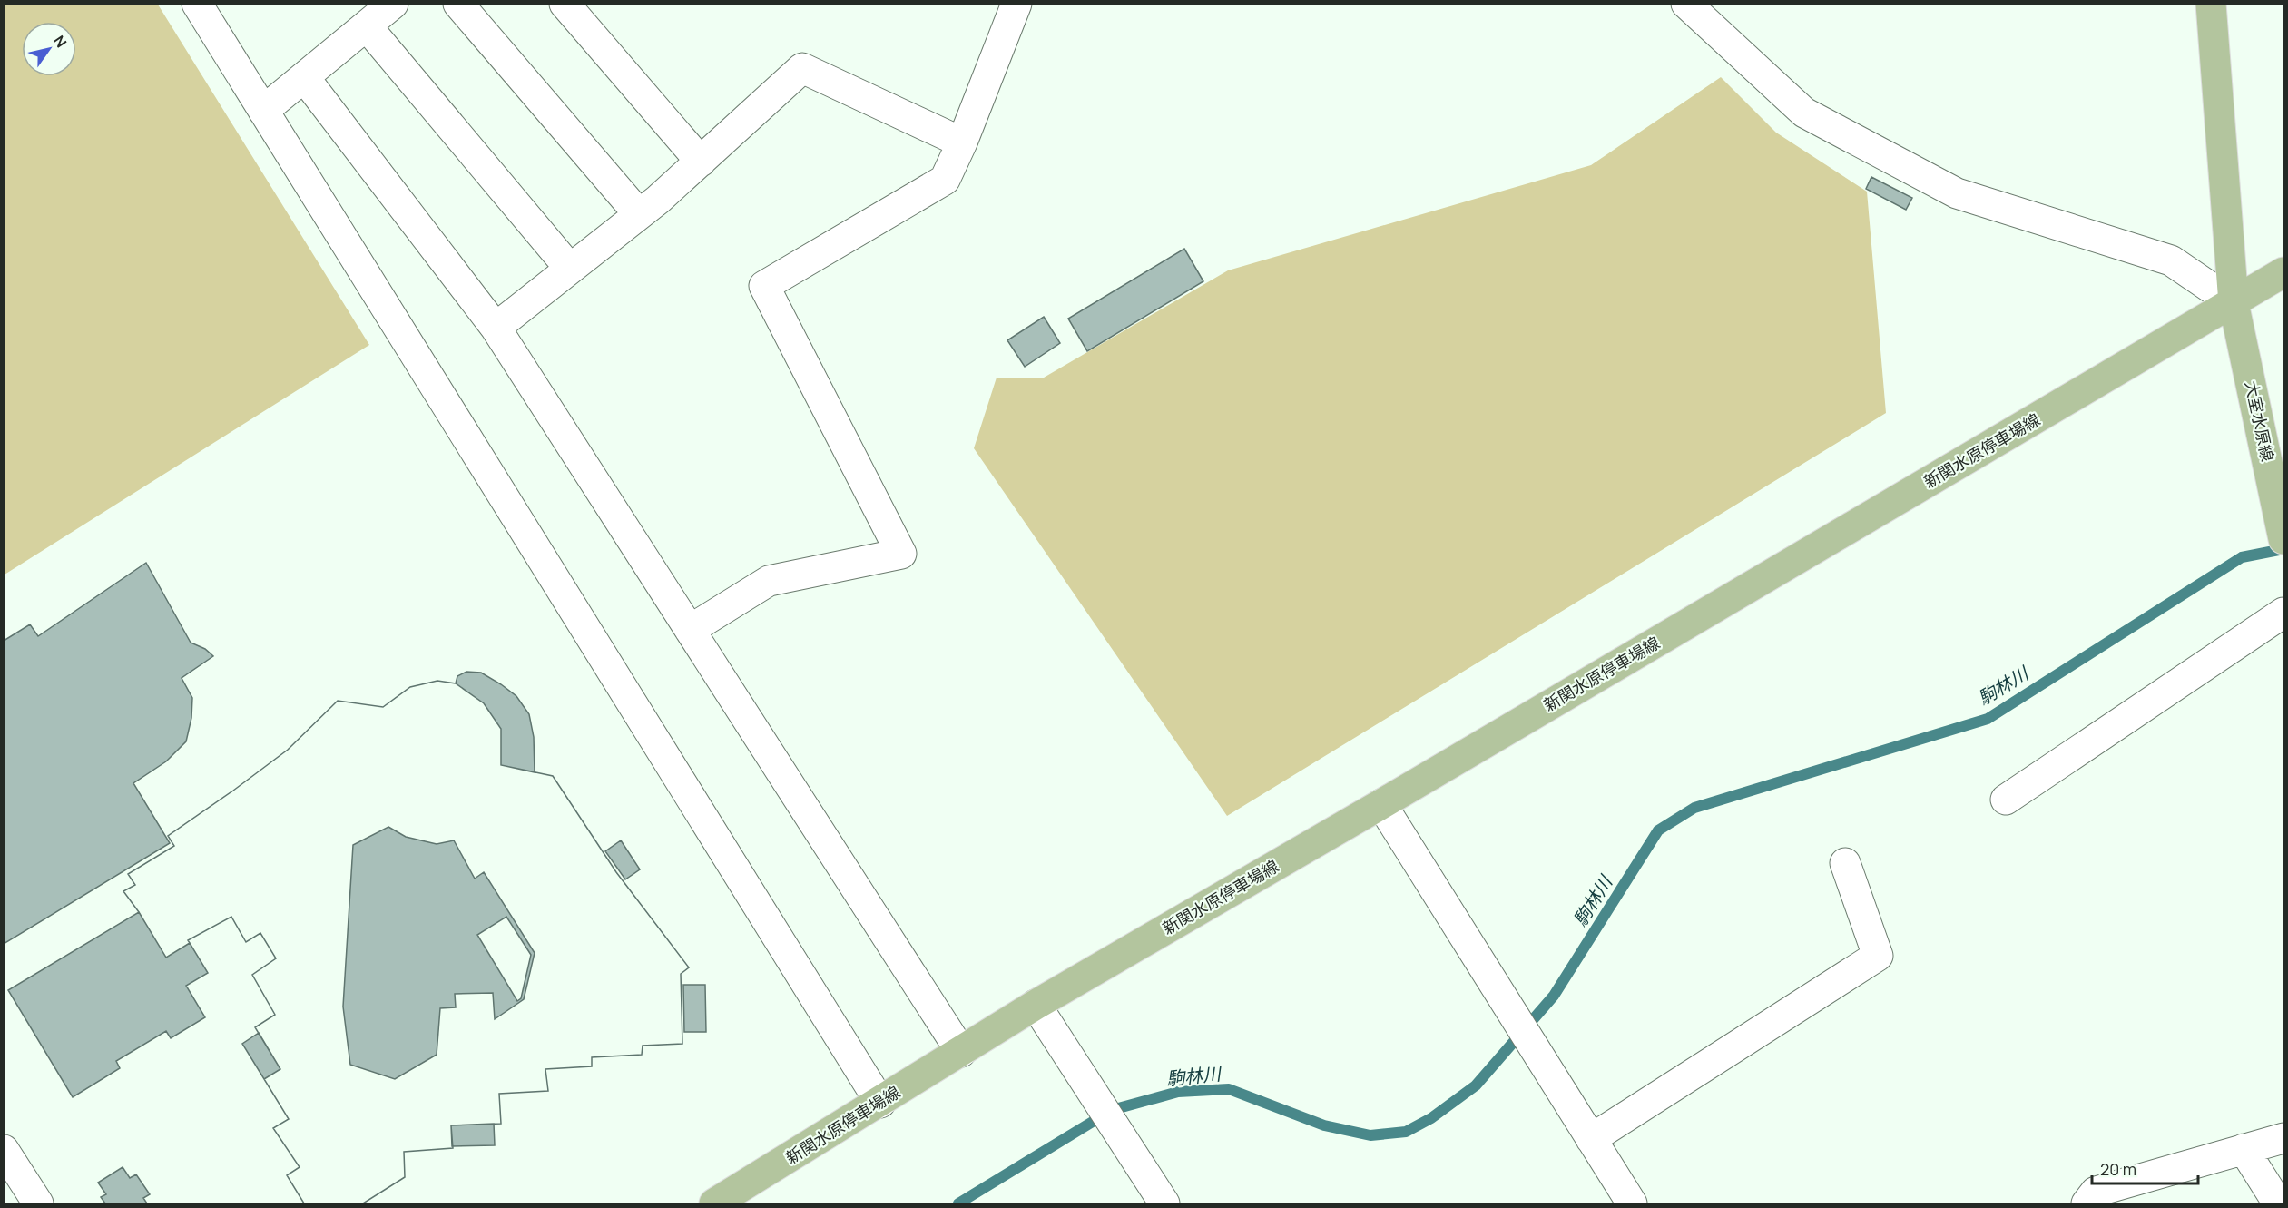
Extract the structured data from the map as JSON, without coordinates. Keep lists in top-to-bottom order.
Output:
{
  "streets": {
    "main road": ["大室水原線", "新関水原停車場線"]
  },
  "crossings": [
    ["大室水原線", "新関水原停車場線"]
  ],
  "water": ["駒林川"],
  "scale_bar": "20 m",
  "north": "top right"
}
